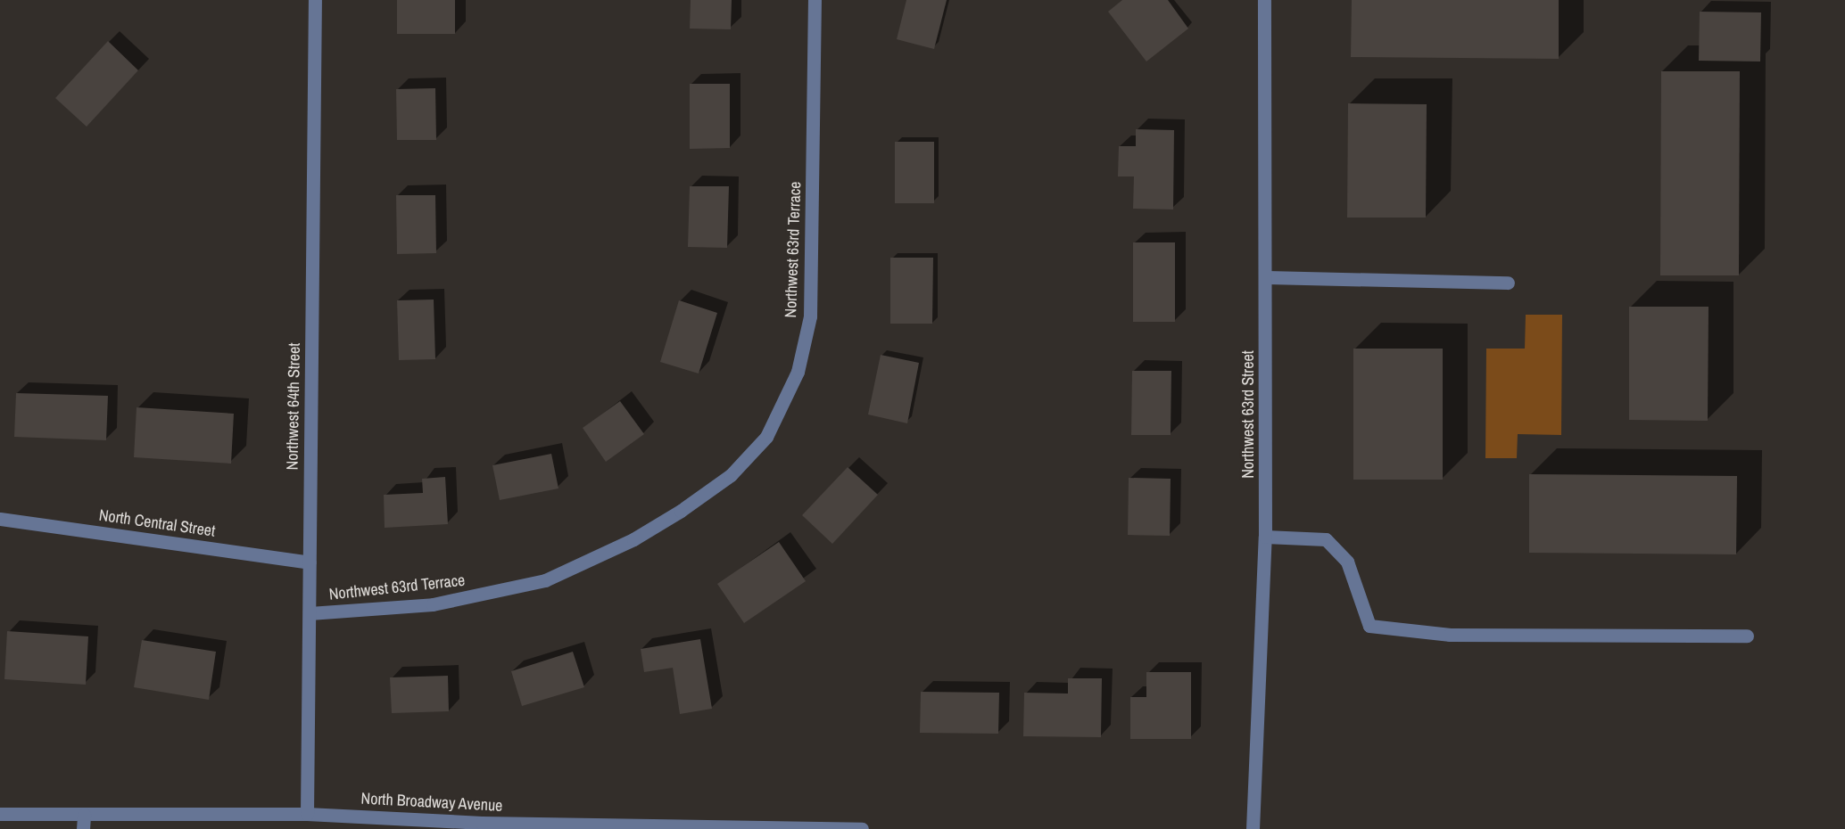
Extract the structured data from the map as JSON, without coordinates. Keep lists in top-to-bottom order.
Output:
{
  "streets": {
    "street": [
      "Northwest 63rd Terrace",
      "Northwest 64th Street",
      "Northwest 63rd Street",
      "North Central Street",
      "North Broadway Avenue"
    ]
  },
  "crossings": [
    ["Northwest 63rd Terrace", "Northwest 64th Street"],
    ["Northwest 64th Street", "North Central Street"],
    ["Northwest 64th Street", "North Broadway Avenue"]
  ]
}
